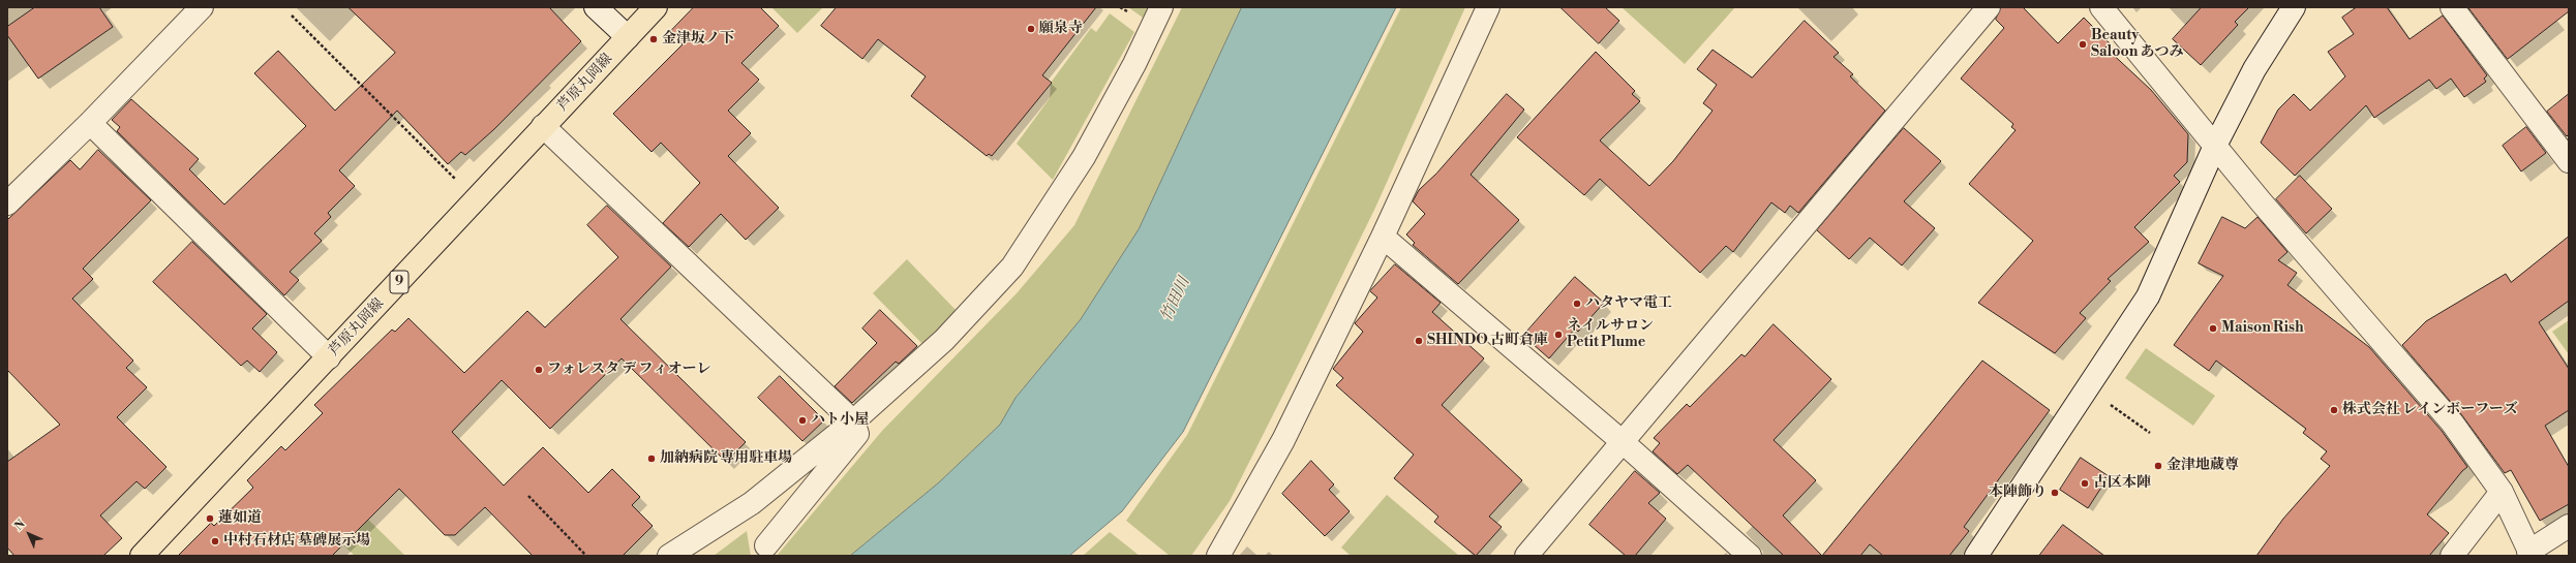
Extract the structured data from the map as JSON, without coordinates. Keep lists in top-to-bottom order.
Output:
{
  "streets": {
    "main road": ["芦原丸岡線", "9"]
  },
  "water": ["竹田川"],
  "places": [
    "願泉寺",
    "金津坂ノ下",
    "Beauty Saloon あつみ",
    "ハタヤマ電工",
    "Maison Rish",
    "ネイルサロン Petit Plume",
    "SHINDO 古町倉庫",
    "フォレスタ デ フィオーレ",
    "株式会社 レインボーフーズ",
    "ハト小屋",
    "加納病院 専用駐車場",
    "金津地蔵尊",
    "古区本陣",
    "本陣飾り",
    "蓮如道",
    "中村石材店 墓碑展示場"
  ],
  "north": "top left"
}
